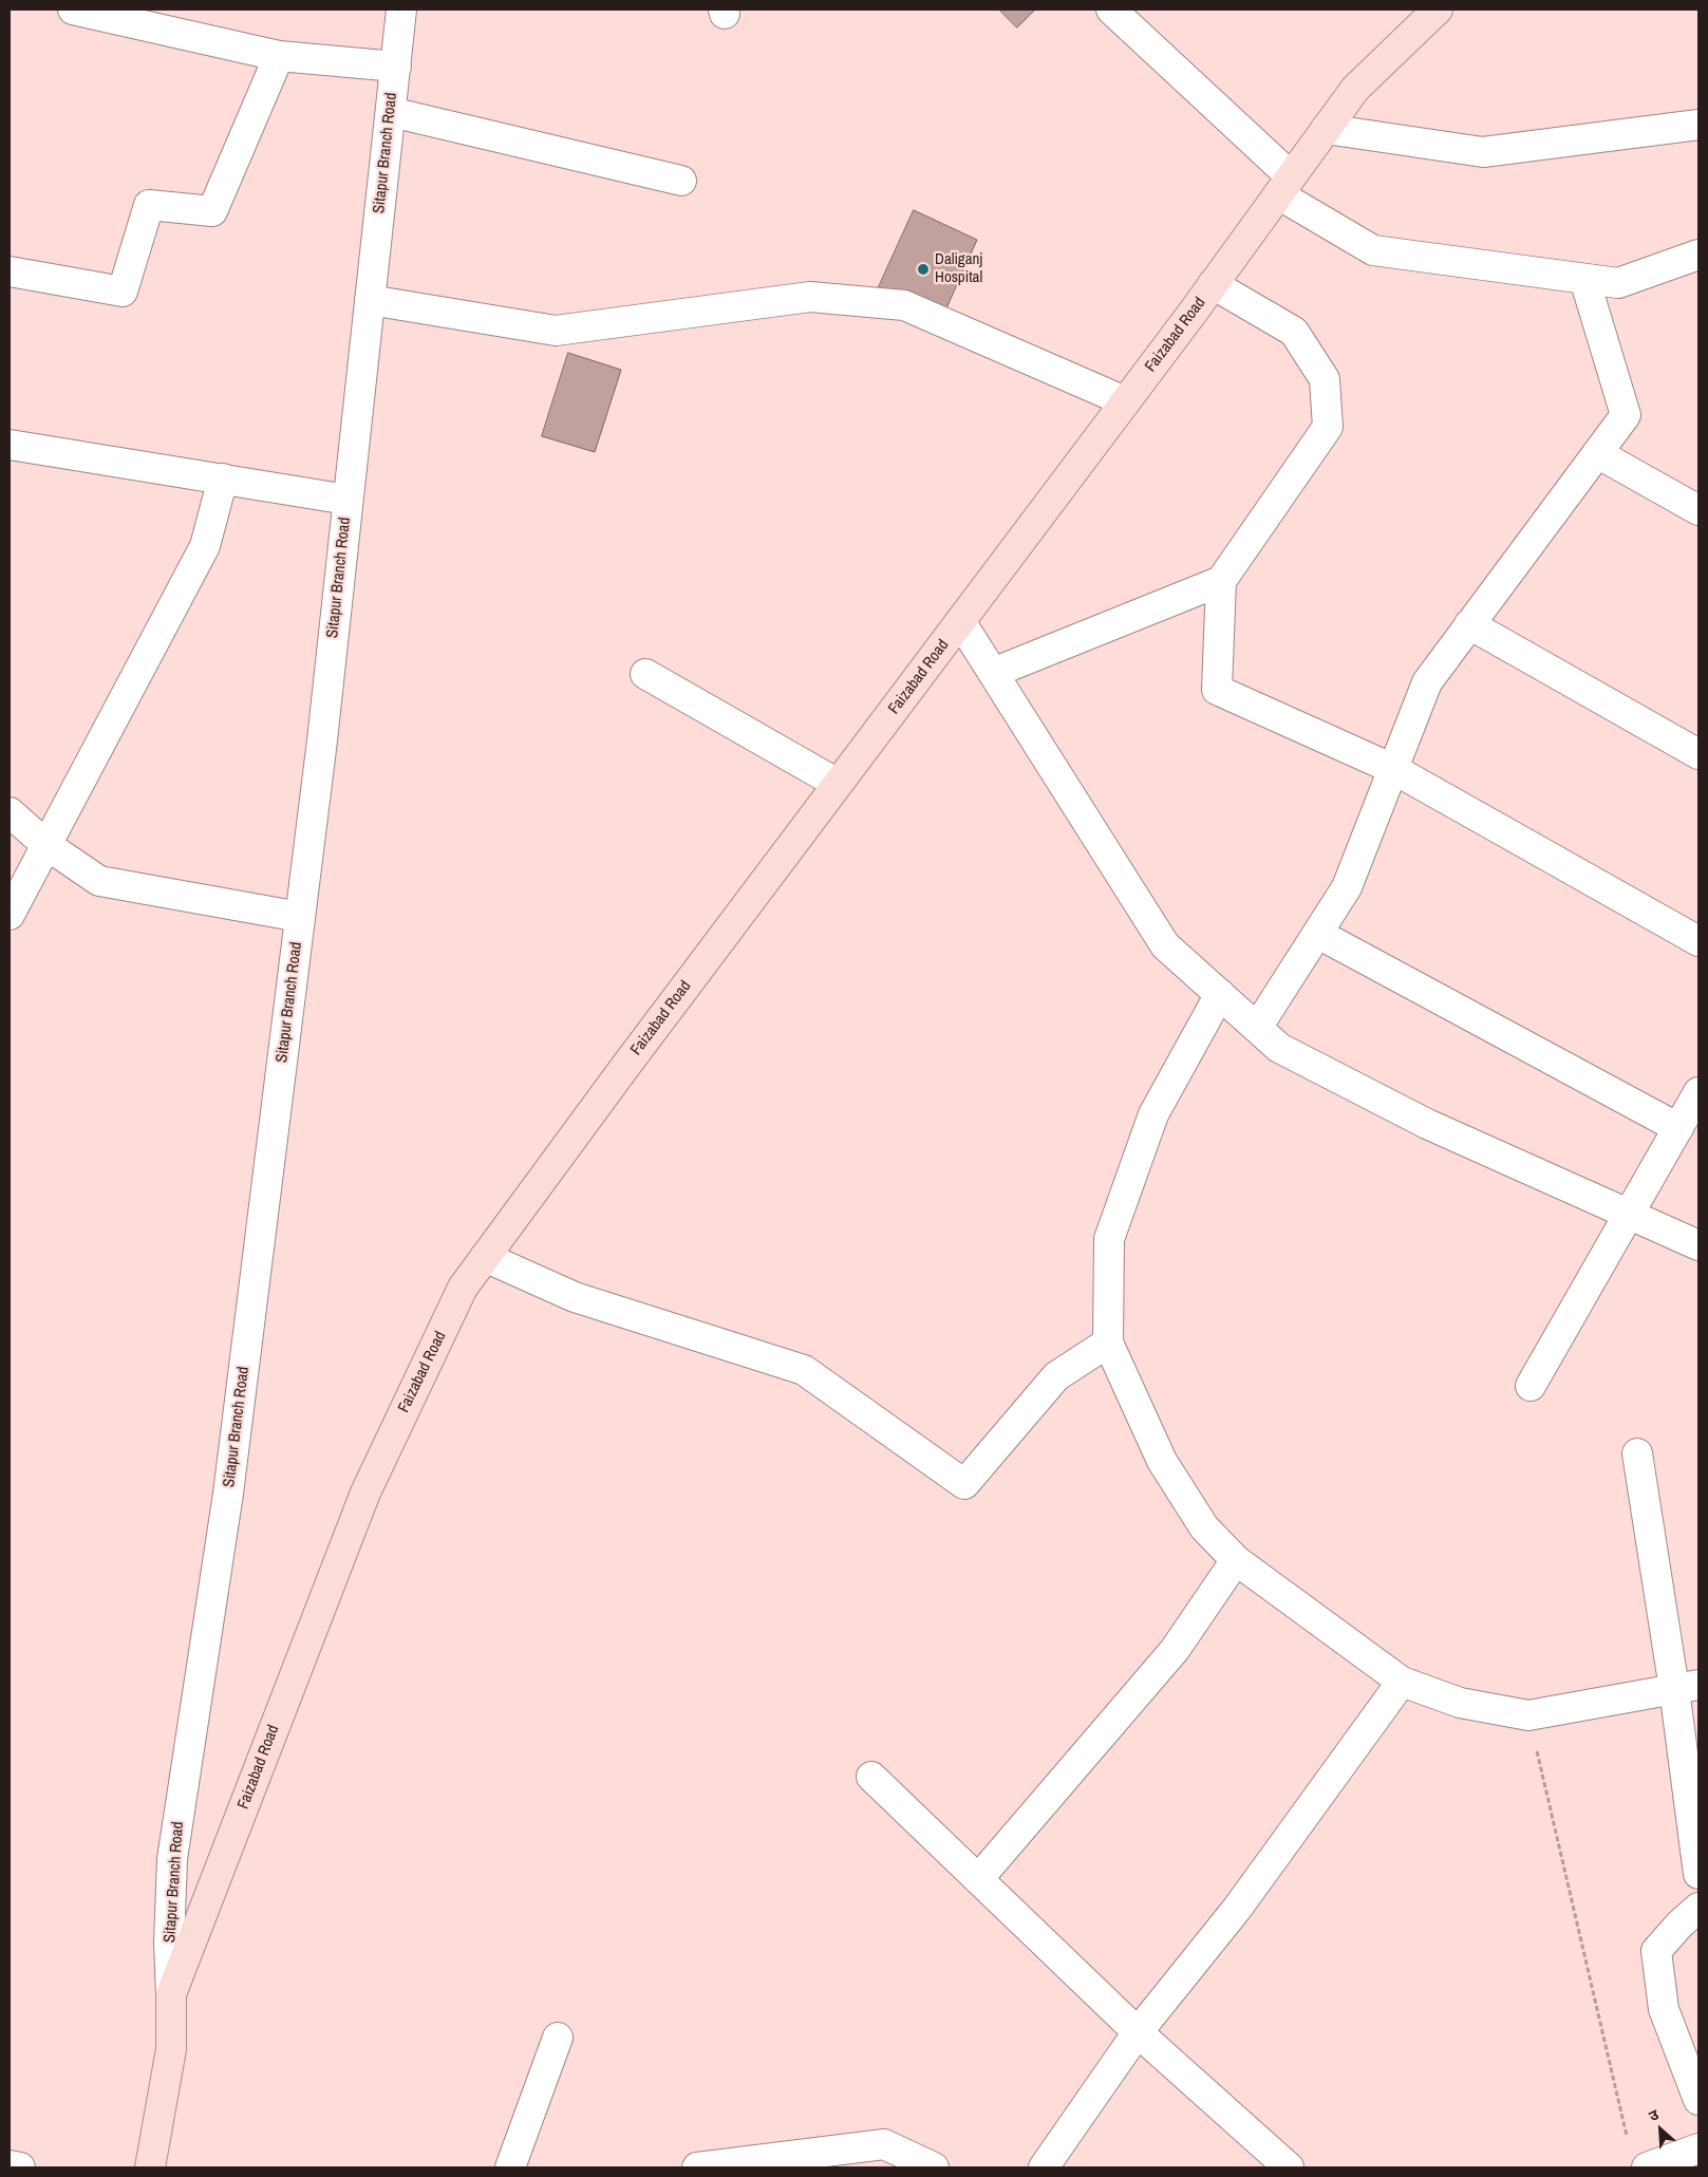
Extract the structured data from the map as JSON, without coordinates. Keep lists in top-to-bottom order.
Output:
{
  "streets": {
    "main road": ["Faizabad Road"],
    "street": ["Sitapur Branch Road"]
  },
  "crossings": [
    ["Sitapur Branch Road", "Faizabad Road"]
  ],
  "places": ["Daliganj Hospital"],
  "north": "top left"
}
